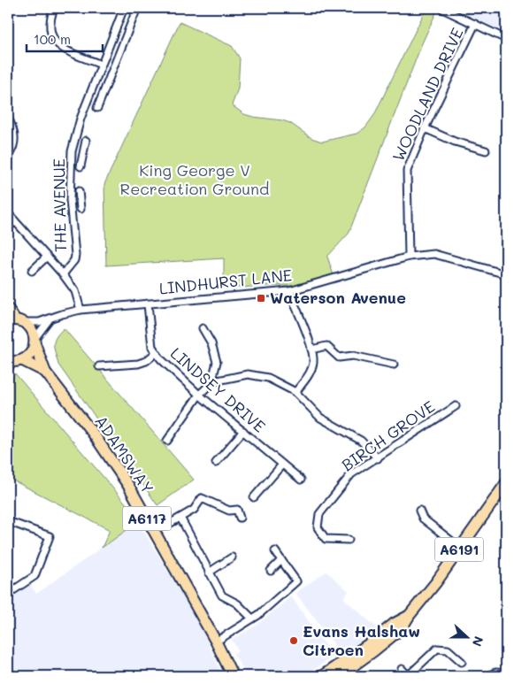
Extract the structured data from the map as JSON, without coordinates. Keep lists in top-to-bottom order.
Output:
{
  "streets": {
    "main road": ["ADAMSWAY", "A6117", "A6191"],
    "street": [
      "WOODLAND DRIVE",
      "THE AVENUE",
      "LINDHURST LANE",
      "LINDSEY DRIVE",
      "BIRCH GROVE"
    ]
  },
  "crossings": [
    ["WOODLAND DRIVE", "LINDHURST LANE"],
    ["LINDHURST LANE", "LINDSEY DRIVE"],
    ["LINDHURST LANE", "A6117"],
    ["ADAMSWAY", "A6117"]
  ],
  "parks": ["King George V Recreation Ground"],
  "places": {
    "transit": ["Waterson Avenue"],
    "other": ["Evans Halshaw Citroen"]
  },
  "scale_bar": "100 m",
  "north": "right"
}
